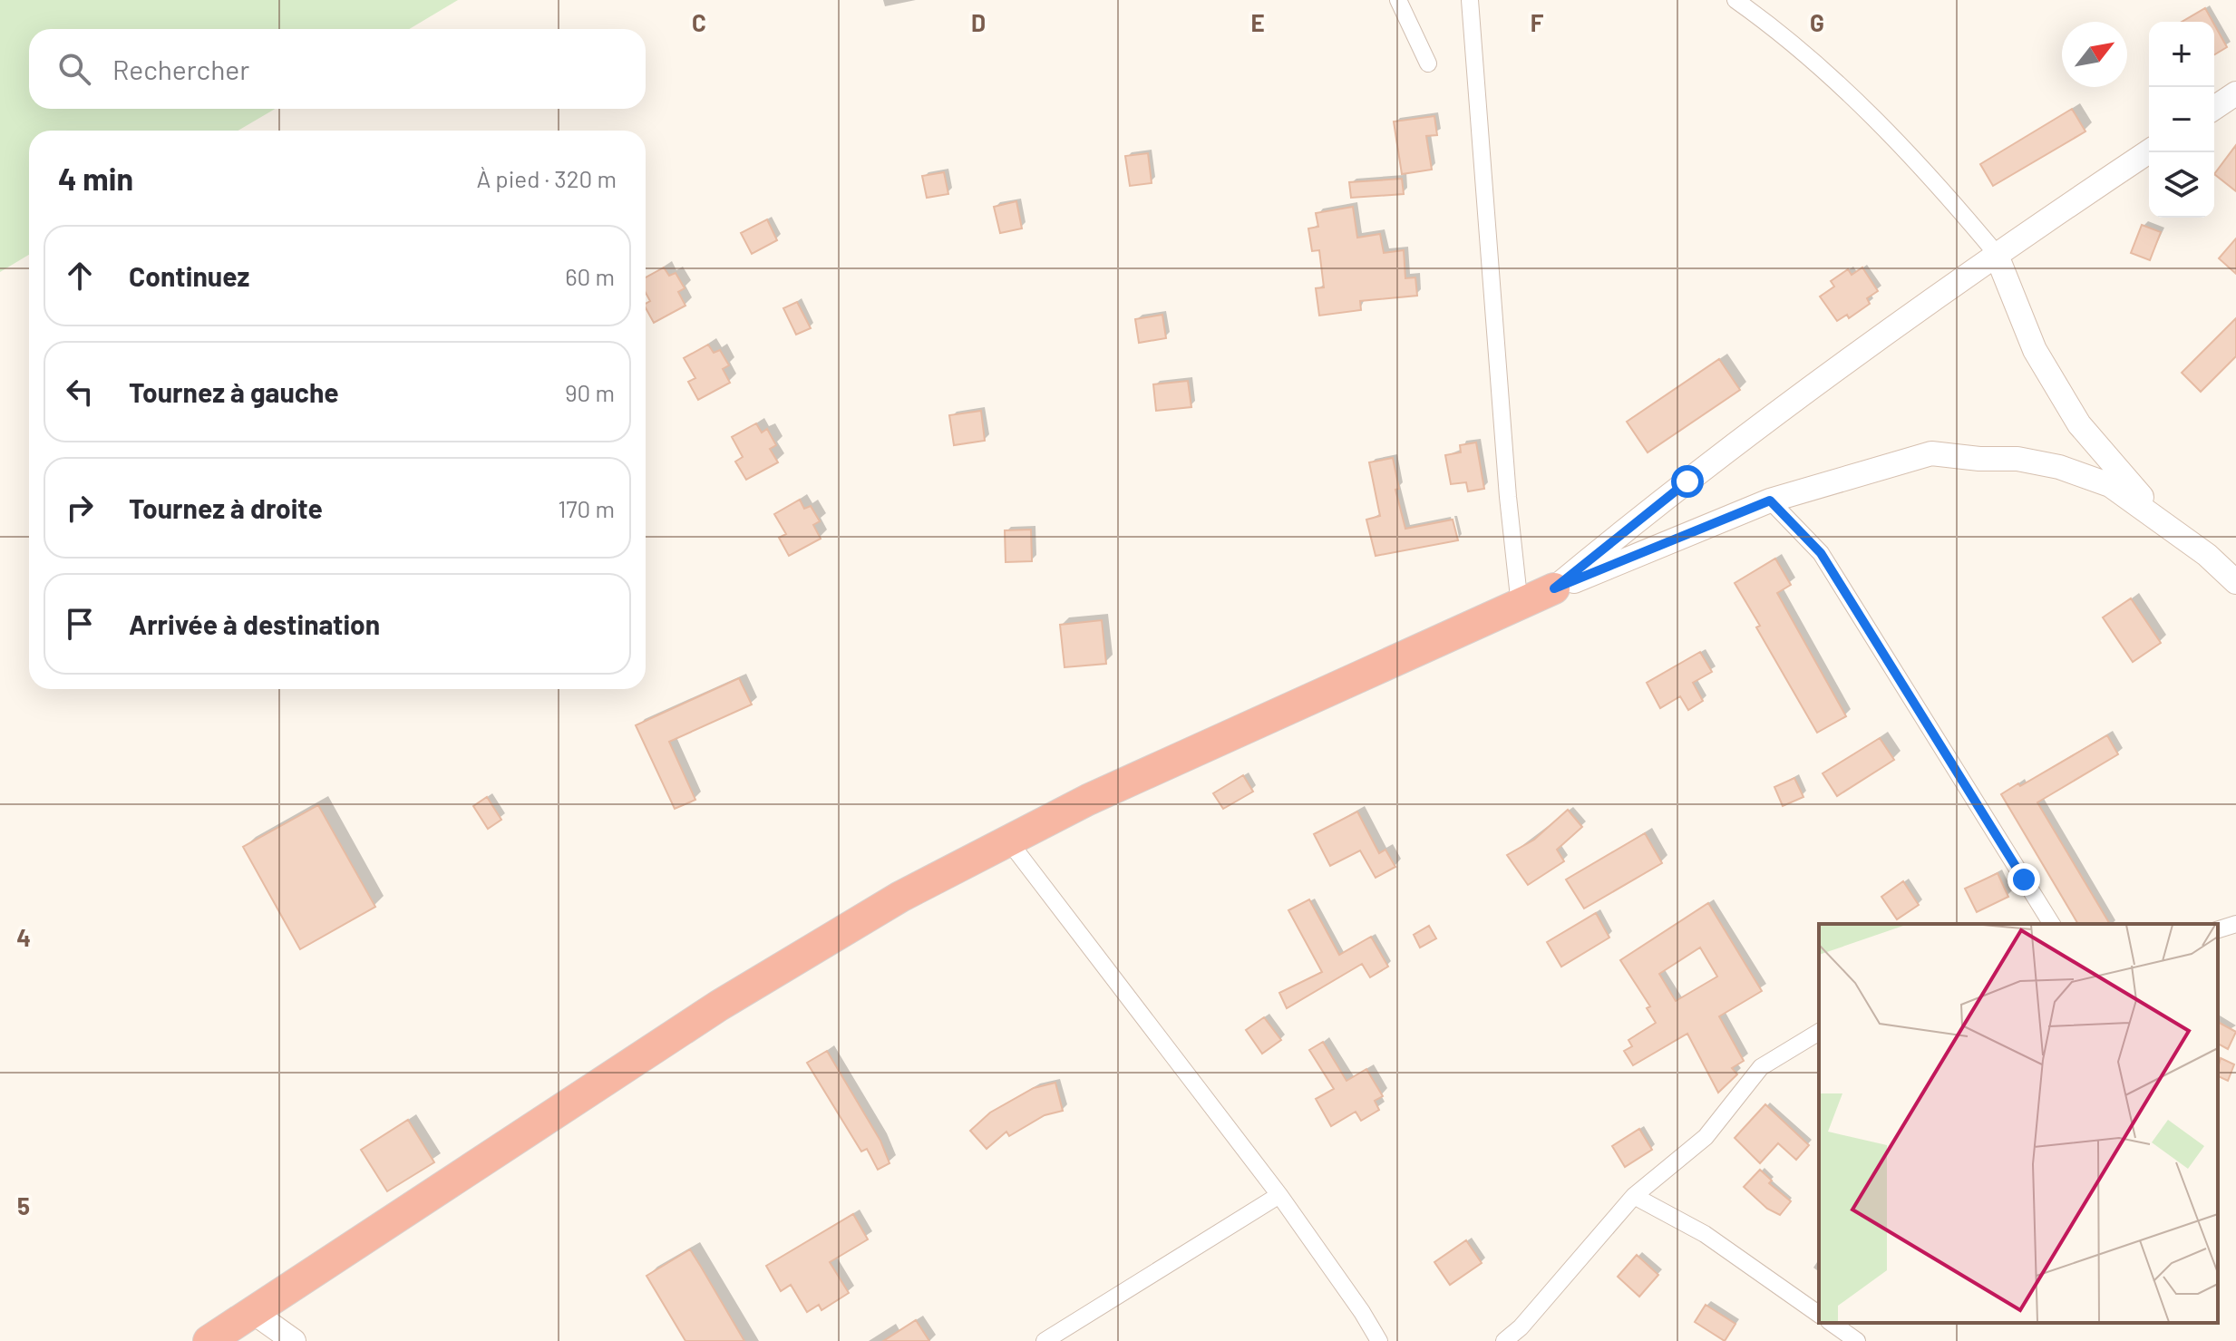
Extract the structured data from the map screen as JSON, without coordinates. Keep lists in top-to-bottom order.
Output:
{
  "north": "top right",
  "page": {
    "map_buttons": ["+", "−"],
    "search": "Rechercher",
    "heading": ["4 min", "À pied · 320 m"],
    "list": [
      ["Continuez", "60 m"],
      ["Tournez à gauche", "90 m"],
      ["Tournez à droite", "170 m"],
      "Arrivée à destination"
    ]
  },
  "grid": {
    "columns": [
      "C",
      "D",
      "E",
      "F",
      "G"
    ],
    "rows": ["4", "5"]
  }
}
